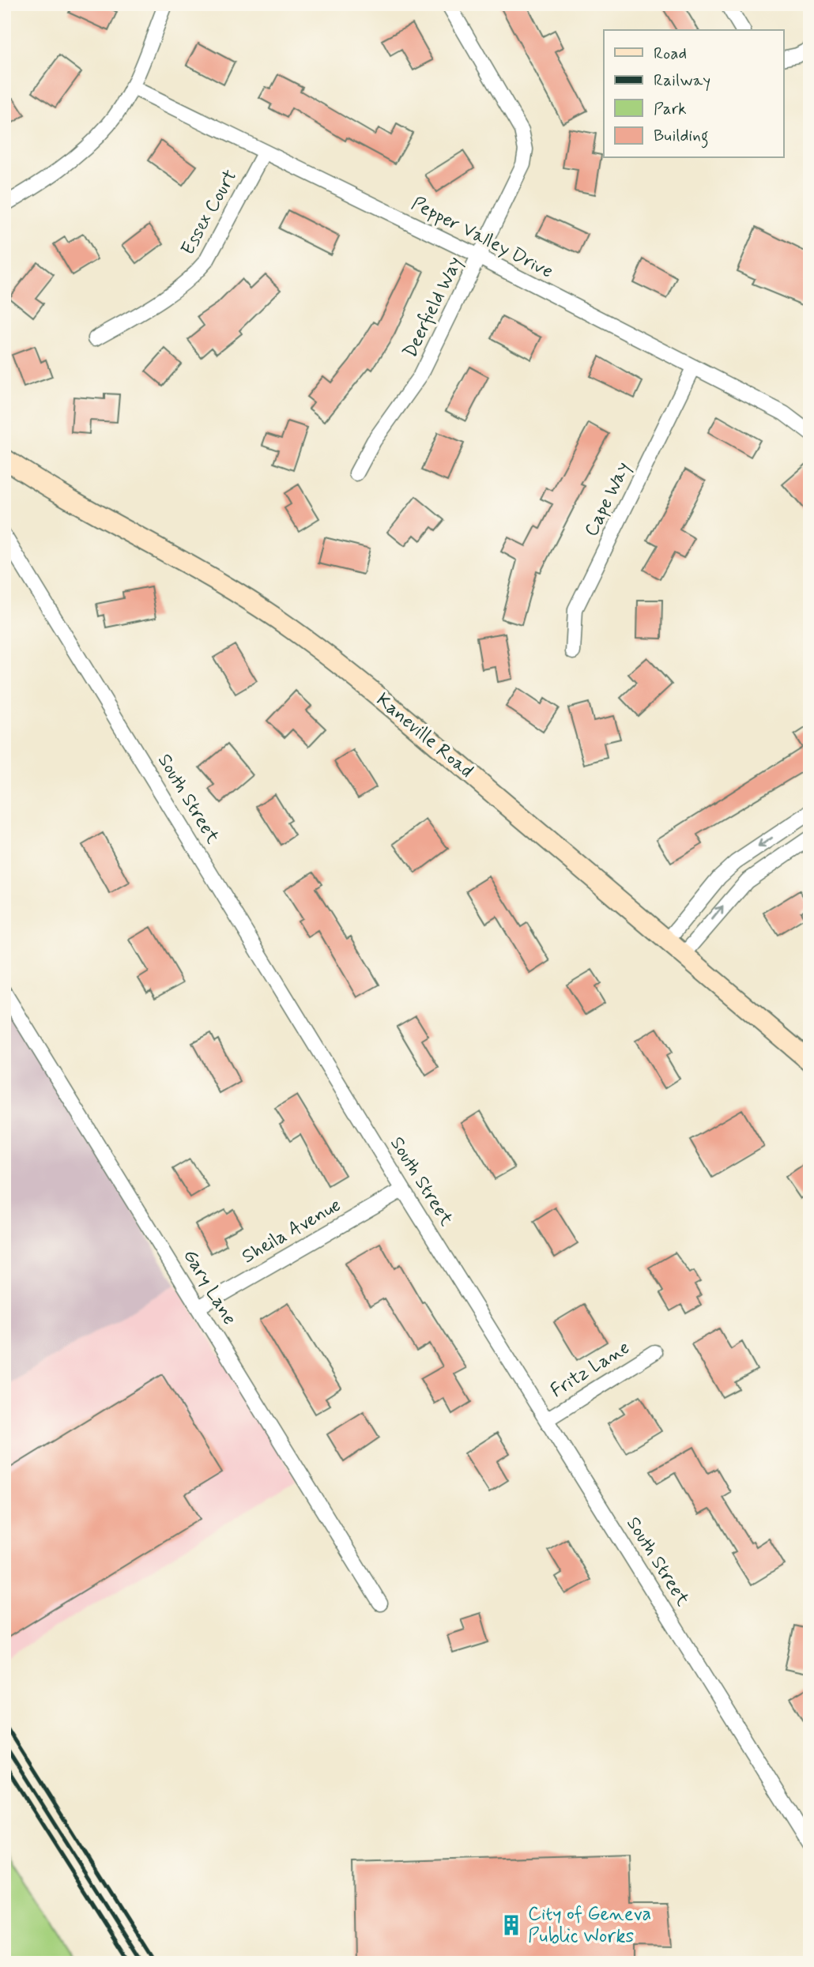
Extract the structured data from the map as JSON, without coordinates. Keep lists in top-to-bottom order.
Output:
{
  "streets": {
    "main road": ["Kaneville Road"],
    "street": [
      "Essex Court",
      "Pepper Valley Drive",
      "Deerfield Way",
      "Cape Way",
      "South Street",
      "Sheila Avenue",
      "Gary Lane",
      "Fritz Lane"
    ]
  },
  "crossings": [
    ["Essex Court", "Pepper Valley Drive"],
    ["Pepper Valley Drive", "Deerfield Way"],
    ["Pepper Valley Drive", "Cape Way"],
    ["South Street", "Sheila Avenue"],
    ["South Street", "Fritz Lane"],
    ["Sheila Avenue", "Gary Lane"]
  ],
  "places": {
    "building": ["City of Geneva Public Works"]
  },
  "legend": [
    "Road",
    "Railway",
    "Park",
    "Building"
  ]
}
